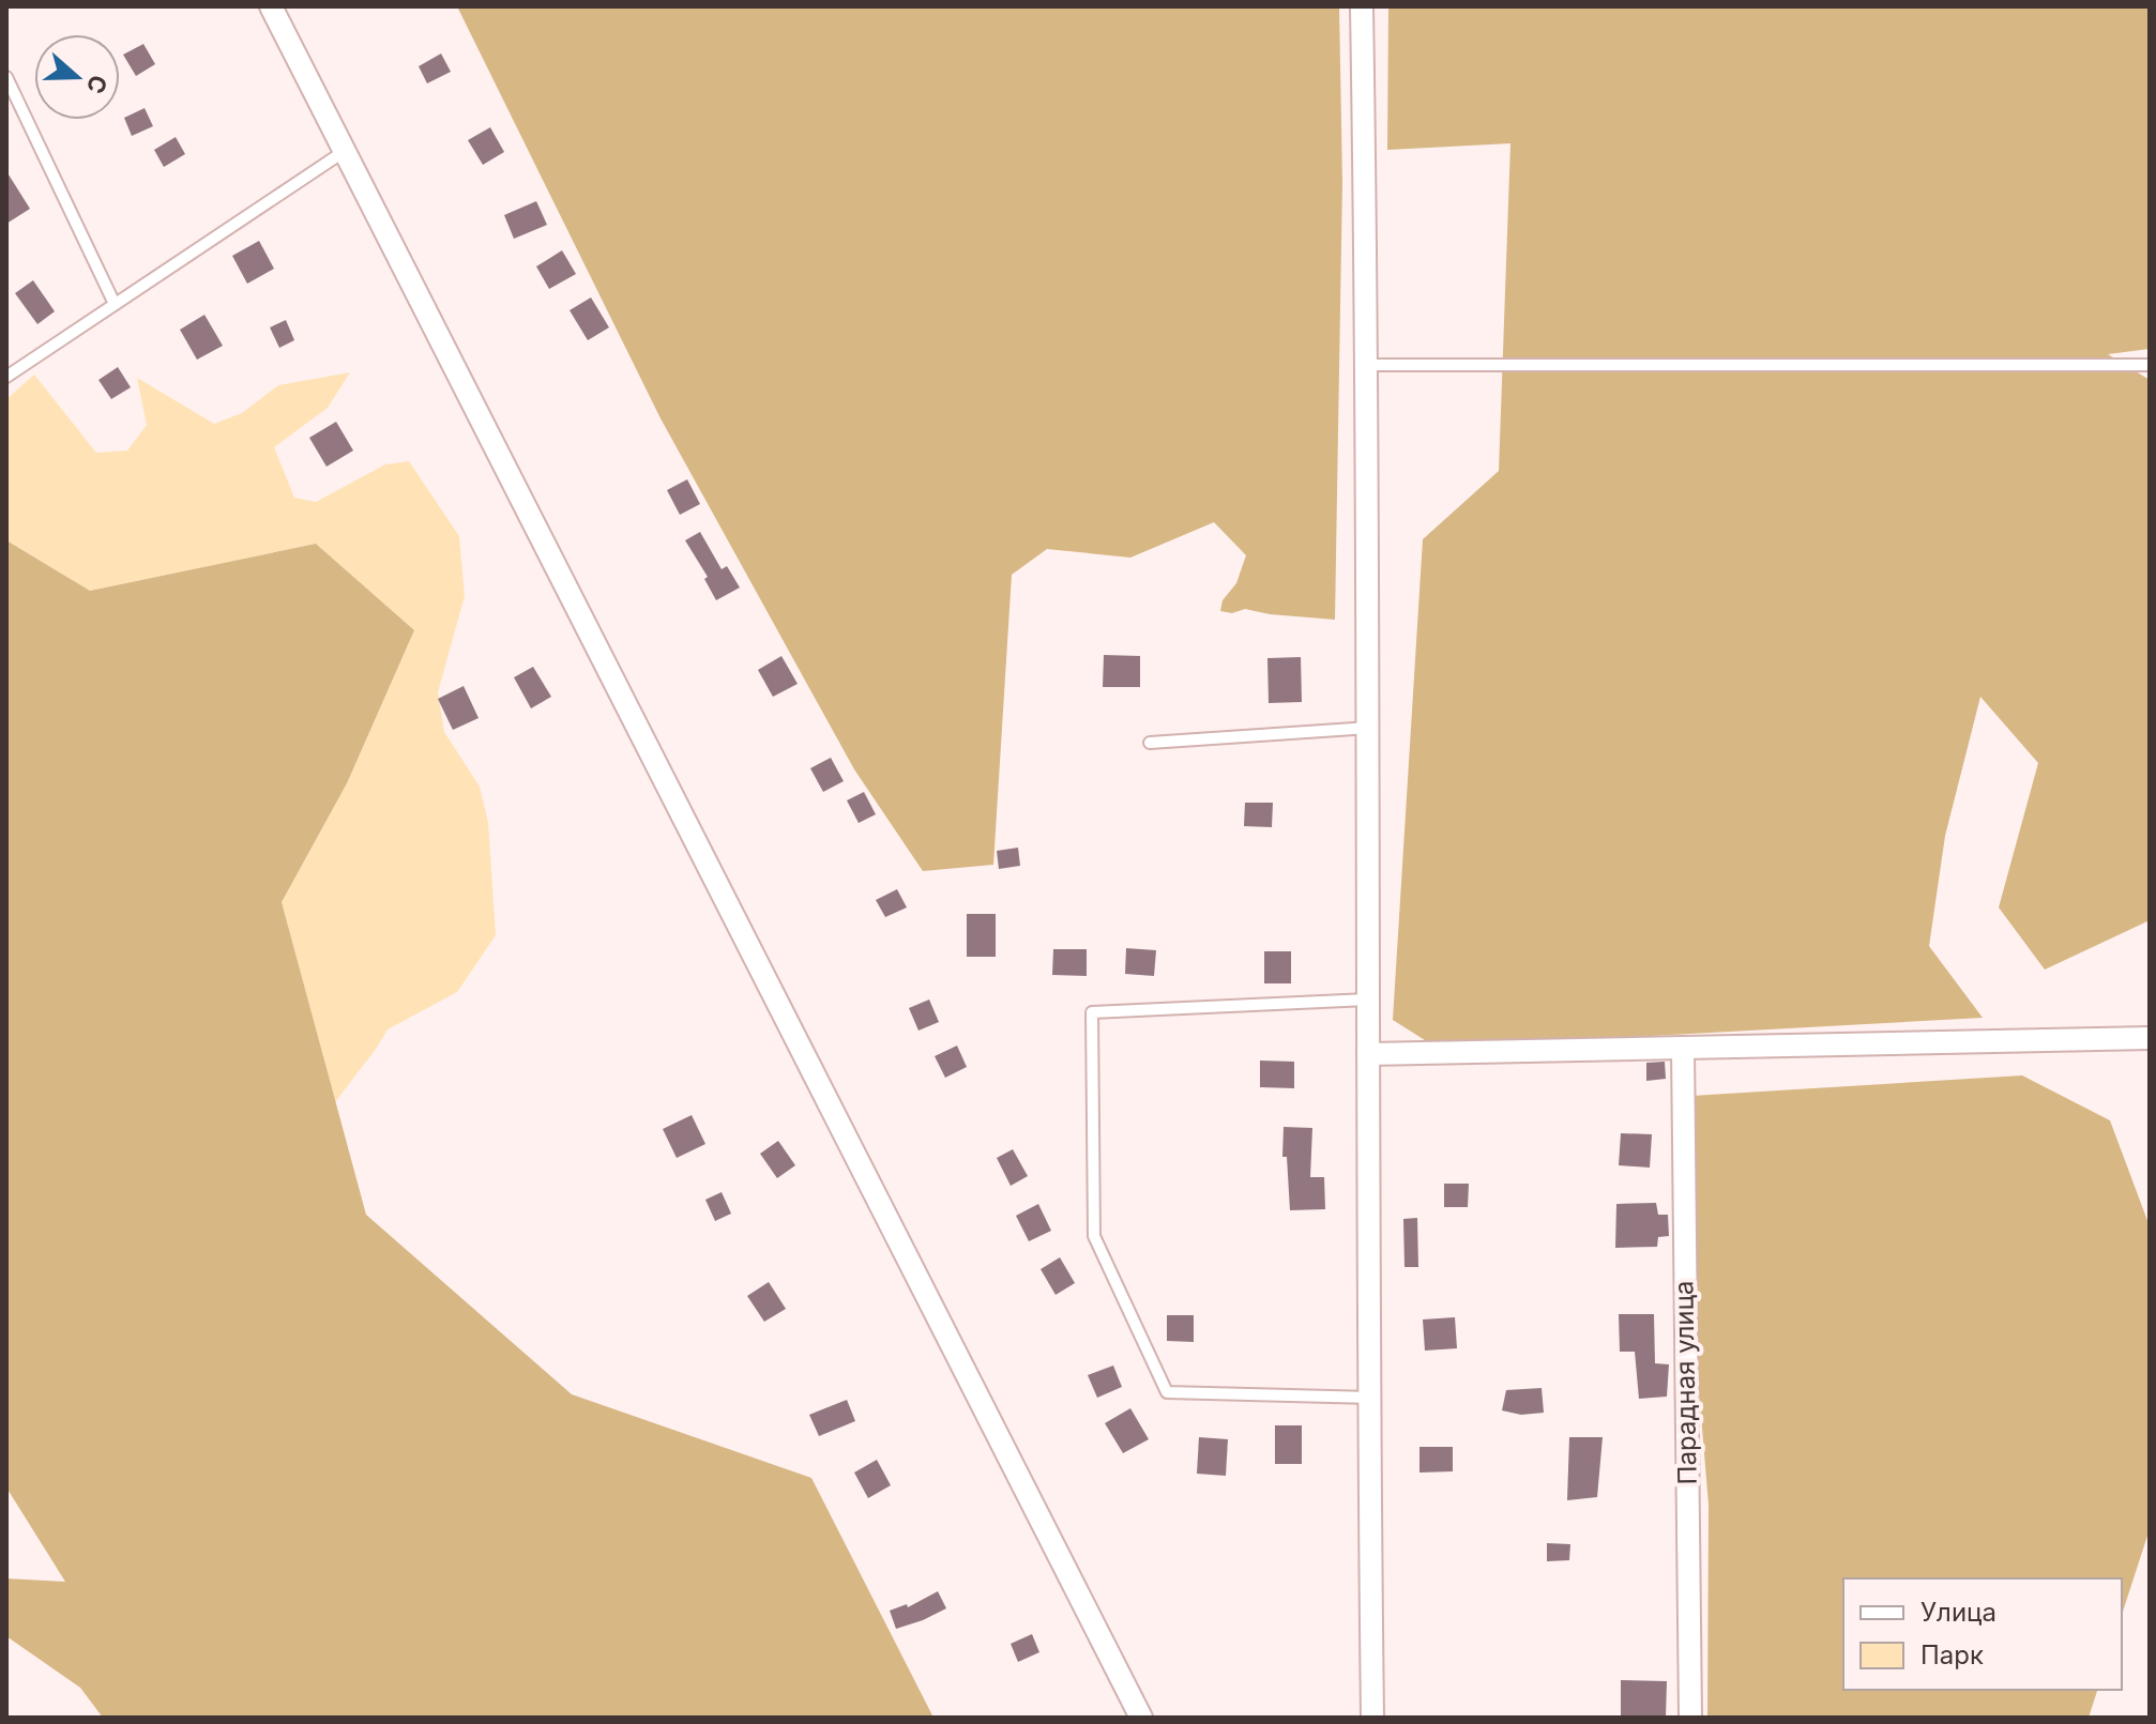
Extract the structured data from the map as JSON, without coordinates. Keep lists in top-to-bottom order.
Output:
{
  "streets": {
    "street": ["Парадная улица"]
  },
  "legend": ["Улица", "Парк"],
  "north": "right"
}
